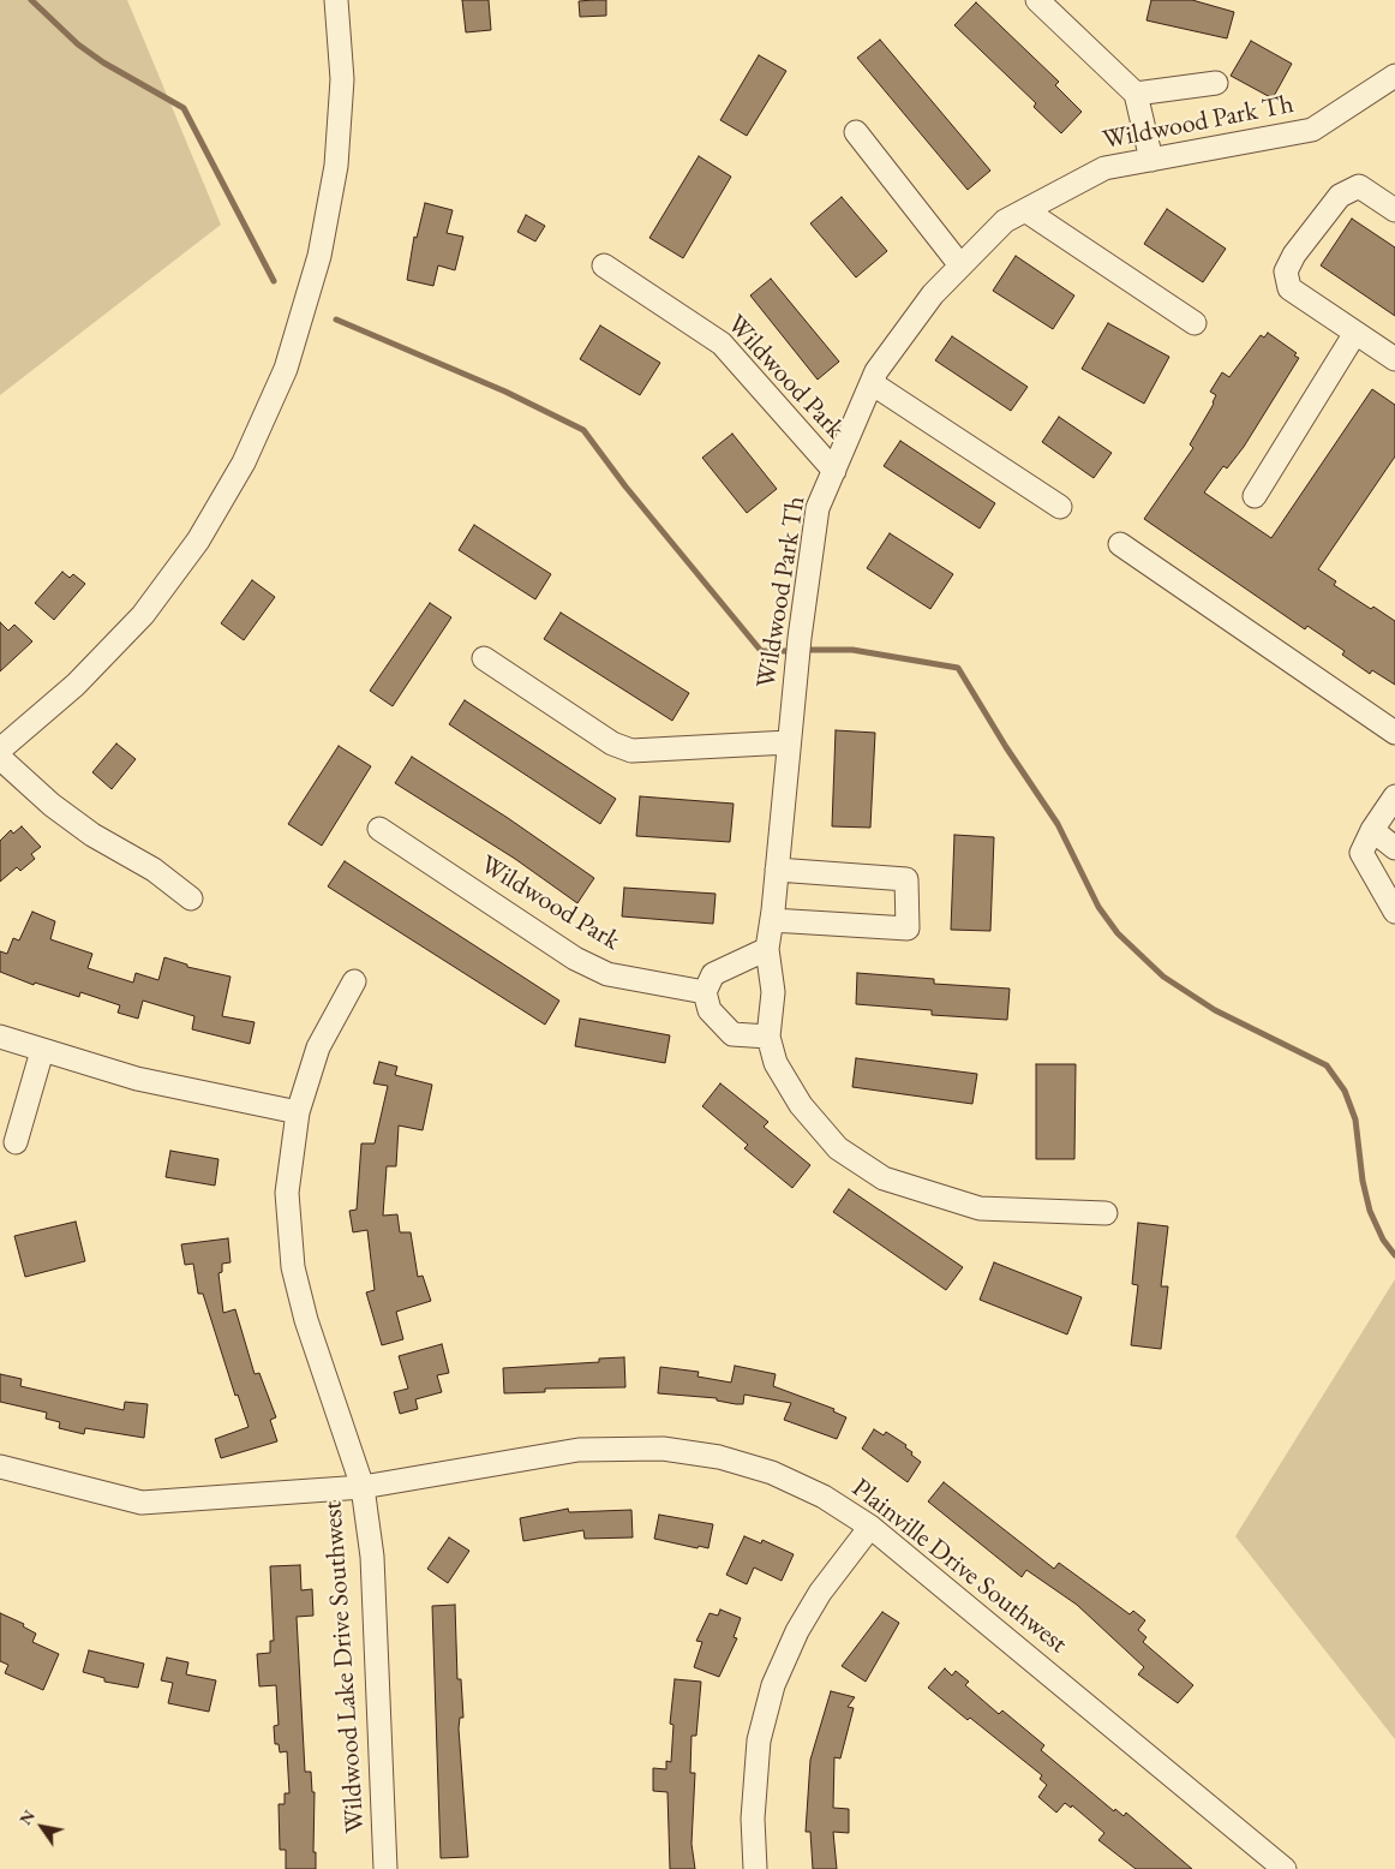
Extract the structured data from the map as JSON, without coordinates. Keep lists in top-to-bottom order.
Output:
{
  "streets": {
    "street": [
      "Wildwood Park Th",
      "Wildwood Park",
      "Plainville Drive Southwest",
      "Wildwood Lake Drive Southwest"
    ]
  },
  "crossings": [
    ["Wildwood Park Th", "Wildwood Park"],
    ["Plainville Drive Southwest", "Wildwood Lake Drive Southwest"]
  ],
  "north": "top left"
}
